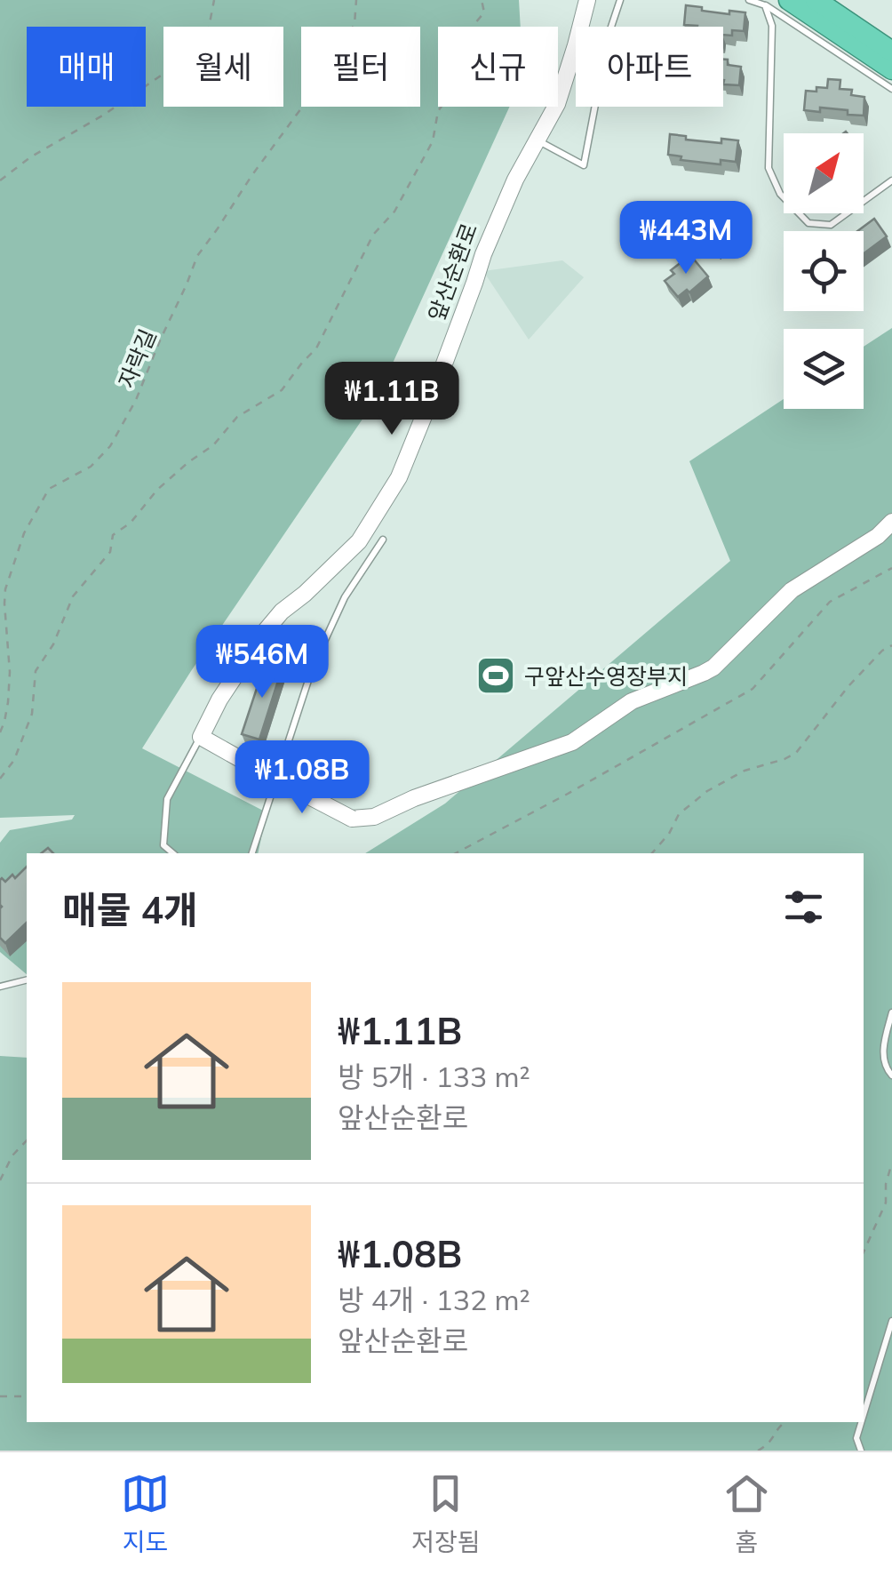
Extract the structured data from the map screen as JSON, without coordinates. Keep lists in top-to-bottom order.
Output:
{
  "streets": {
    "street": ["앞산순환로"],
    "path": ["자락길"]
  },
  "places": {
    "sports": ["구앞산수영장부지"]
  },
  "north": "top right",
  "page": {
    "chip": [
      "매매",
      "월세",
      "필터",
      "신규",
      "아파트"
    ],
    "price": [
      "₩443M",
      "₩1.11B",
      "₩546M",
      "₩1.08B"
    ],
    "heading": "매물 4개",
    "list": [
      {
        "name": "₩1.11B",
        "note": "방 5개 · 133 m² · 앞산순환로"
      },
      {
        "name": "₩1.08B",
        "note": "방 4개 · 132 m² · 앞산순환로"
      }
    ],
    "tabs": ["지도", "저장됨", "홈"]
  }
}
